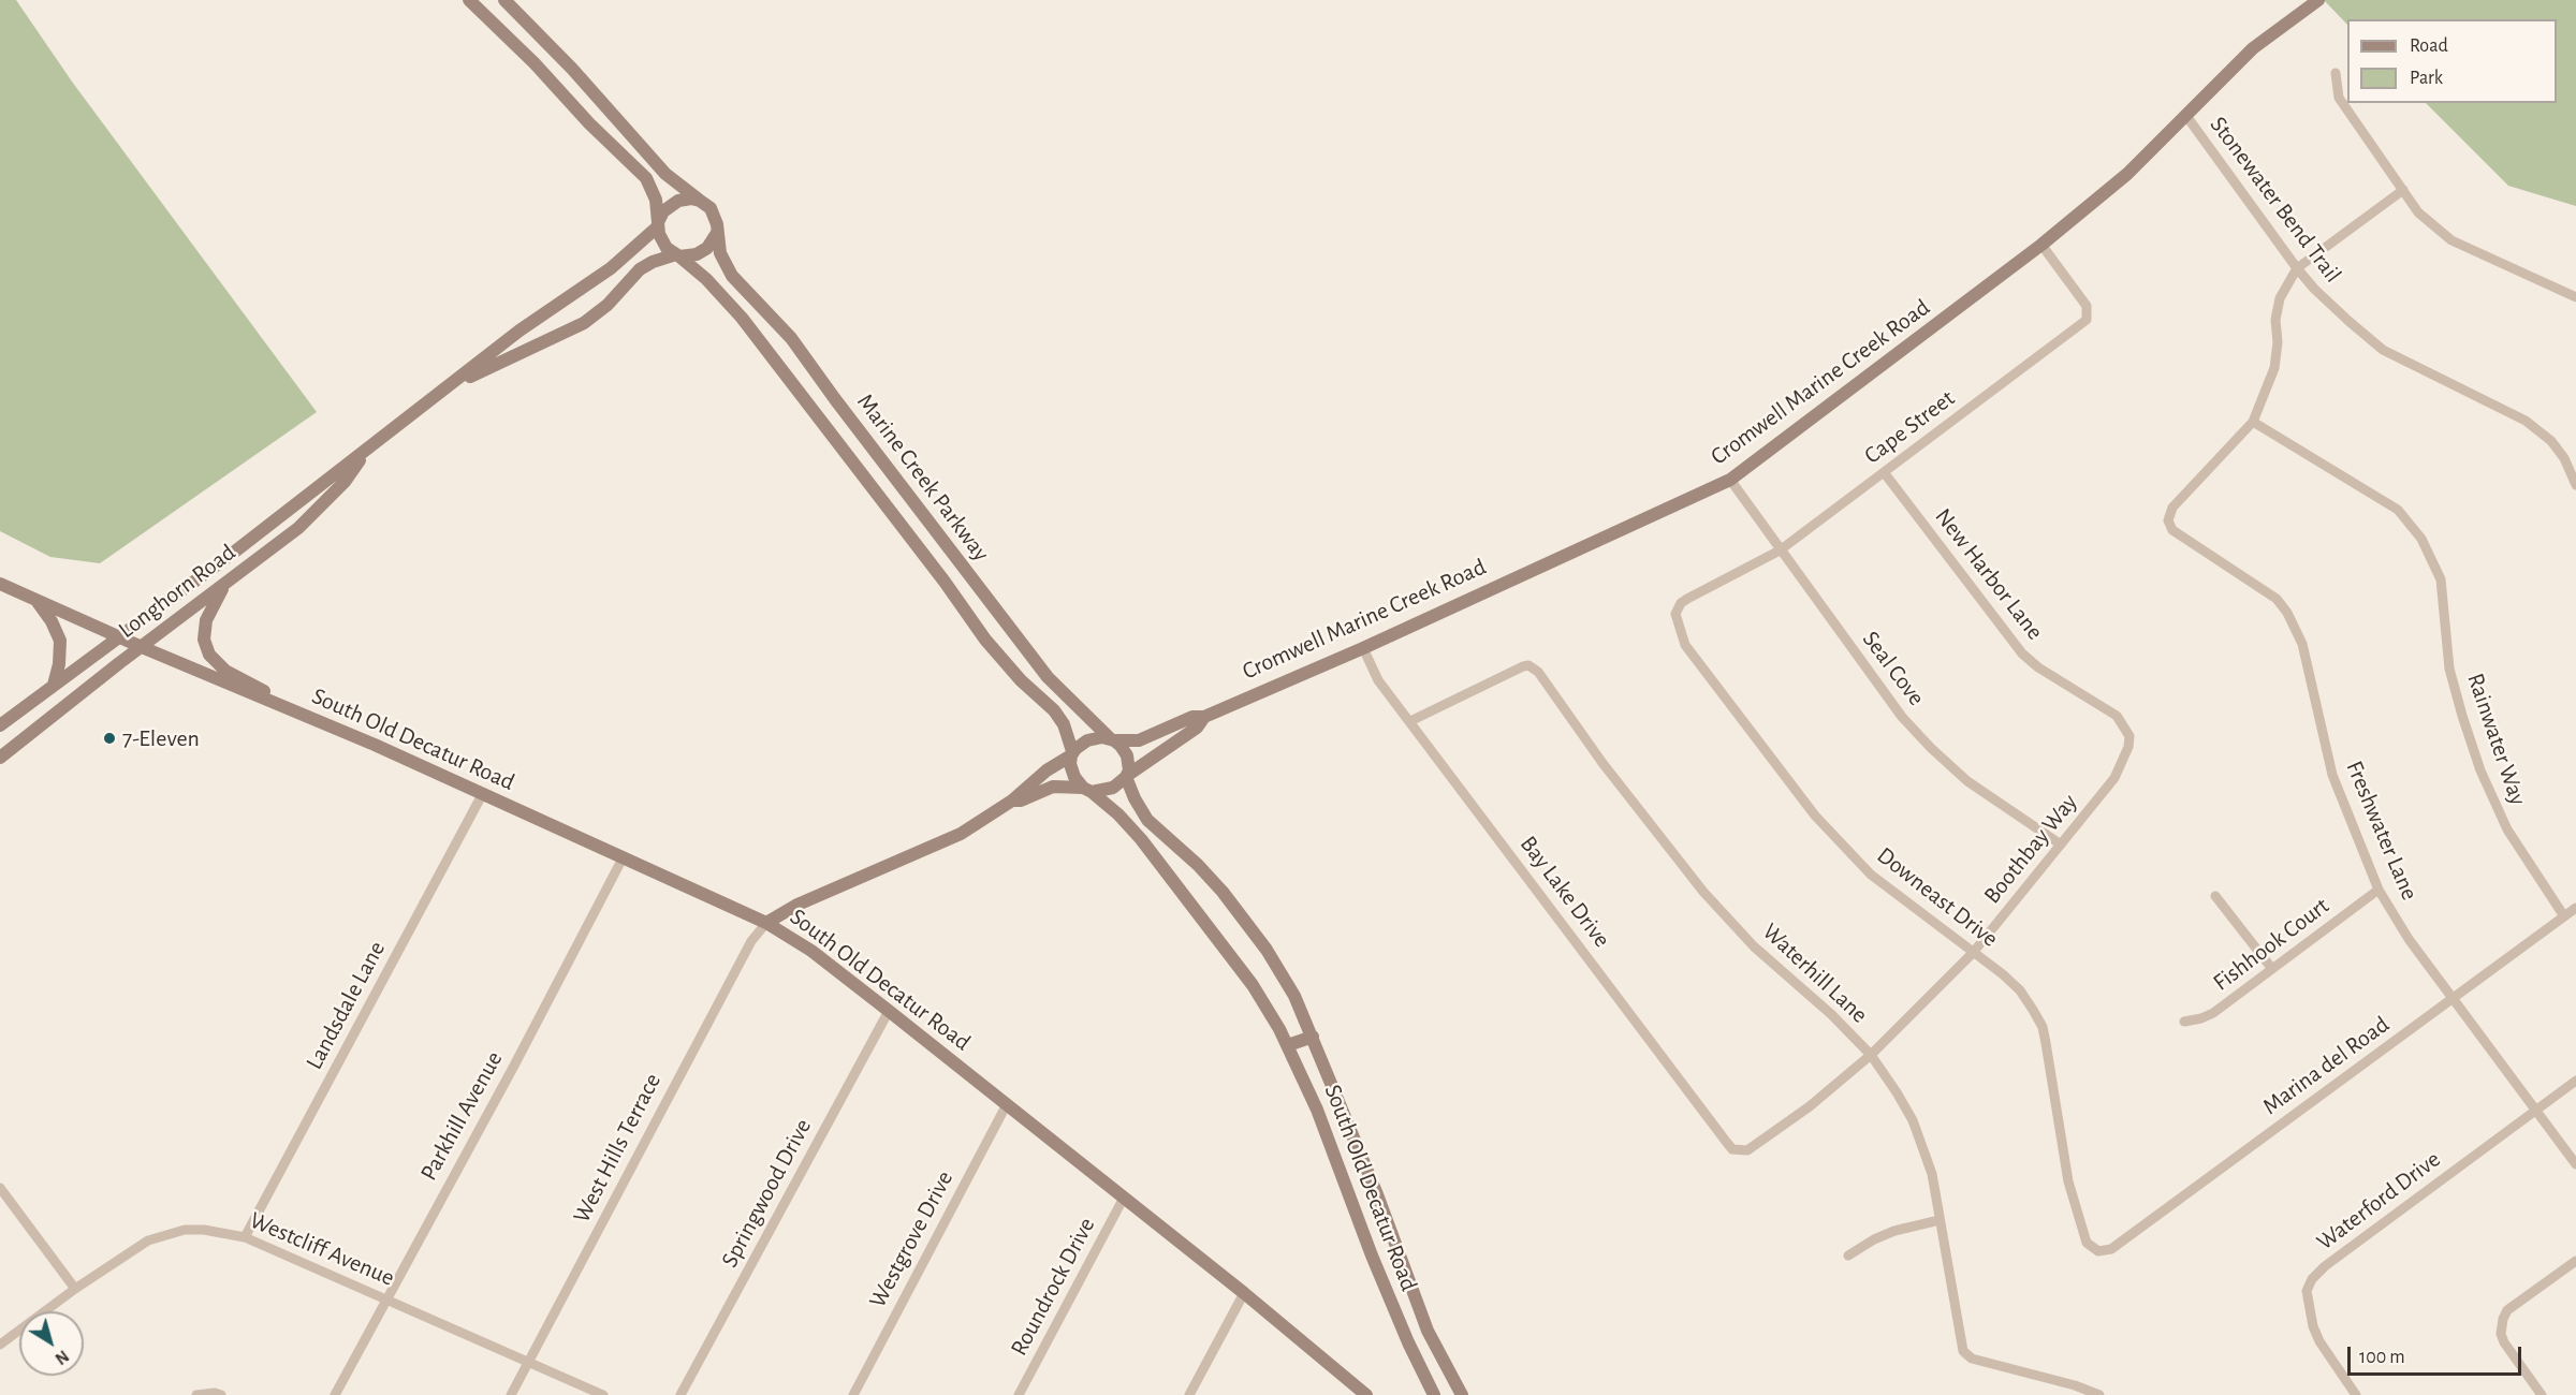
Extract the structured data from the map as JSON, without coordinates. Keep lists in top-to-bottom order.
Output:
{
  "streets": {
    "main road": [
      "Cromwell Marine Creek Road",
      "Marine Creek Parkway",
      "Longhorn Road",
      "South Old Decatur Road"
    ],
    "street": [
      "Stonewater Bend Trail",
      "Cape Street",
      "New Harbor Lane",
      "Seal Cove",
      "Rainwater Way",
      "Freshwater Lane",
      "Boothbay Way",
      "Bay Lake Drive",
      "Downeast Drive",
      "Fishhook Court",
      "Waterhill Lane",
      "Landsdale Lane",
      "Marina del Road",
      "Parkhill Avenue",
      "West Hills Terrace",
      "Springwood Drive",
      "Waterford Drive",
      "Westgrove Drive",
      "Westcliff Avenue",
      "Roundrock Drive"
    ]
  },
  "crossings": [
    ["Stonewater Bend Trail", "Cromwell Marine Creek Road"],
    ["Cromwell Marine Creek Road", "Cape Street"],
    ["Cromwell Marine Creek Road", "Marine Creek Parkway"],
    ["Cromwell Marine Creek Road", "Seal Cove"],
    ["Cromwell Marine Creek Road", "South Old Decatur Road"],
    ["Cromwell Marine Creek Road", "Bay Lake Drive"],
    ["Cape Street", "New Harbor Lane"],
    ["Cape Street", "Seal Cove"],
    ["Cape Street", "Downeast Drive"],
    ["Marine Creek Parkway", "Longhorn Road"],
    ["Marine Creek Parkway", "South Old Decatur Road"],
    ["New Harbor Lane", "Boothbay Way"],
    ["Longhorn Road", "South Old Decatur Road"],
    ["Seal Cove", "Boothbay Way"],
    ["South Old Decatur Road", "Landsdale Lane"],
    ["South Old Decatur Road", "Parkhill Avenue"],
    ["South Old Decatur Road", "West Hills Terrace"],
    ["South Old Decatur Road", "Springwood Drive"],
    ["South Old Decatur Road", "Westgrove Drive"],
    ["South Old Decatur Road", "Roundrock Drive"],
    ["Rainwater Way", "Freshwater Lane"],
    ["Rainwater Way", "Marina del Road"],
    ["Freshwater Lane", "Fishhook Court"],
    ["Freshwater Lane", "Marina del Road"],
    ["Freshwater Lane", "Waterford Drive"],
    ["Boothbay Way", "Bay Lake Drive"],
    ["Boothbay Way", "Downeast Drive"],
    ["Boothbay Way", "Waterhill Lane"],
    ["Bay Lake Drive", "Waterhill Lane"],
    ["Downeast Drive", "Marina del Road"],
    ["Landsdale Lane", "Westcliff Avenue"],
    ["Parkhill Avenue", "Westcliff Avenue"],
    ["West Hills Terrace", "Westcliff Avenue"]
  ],
  "places": ["7-Eleven"],
  "legend": ["Road", "Park"],
  "scale_bar": "100 m",
  "north": "bottom right"
}
